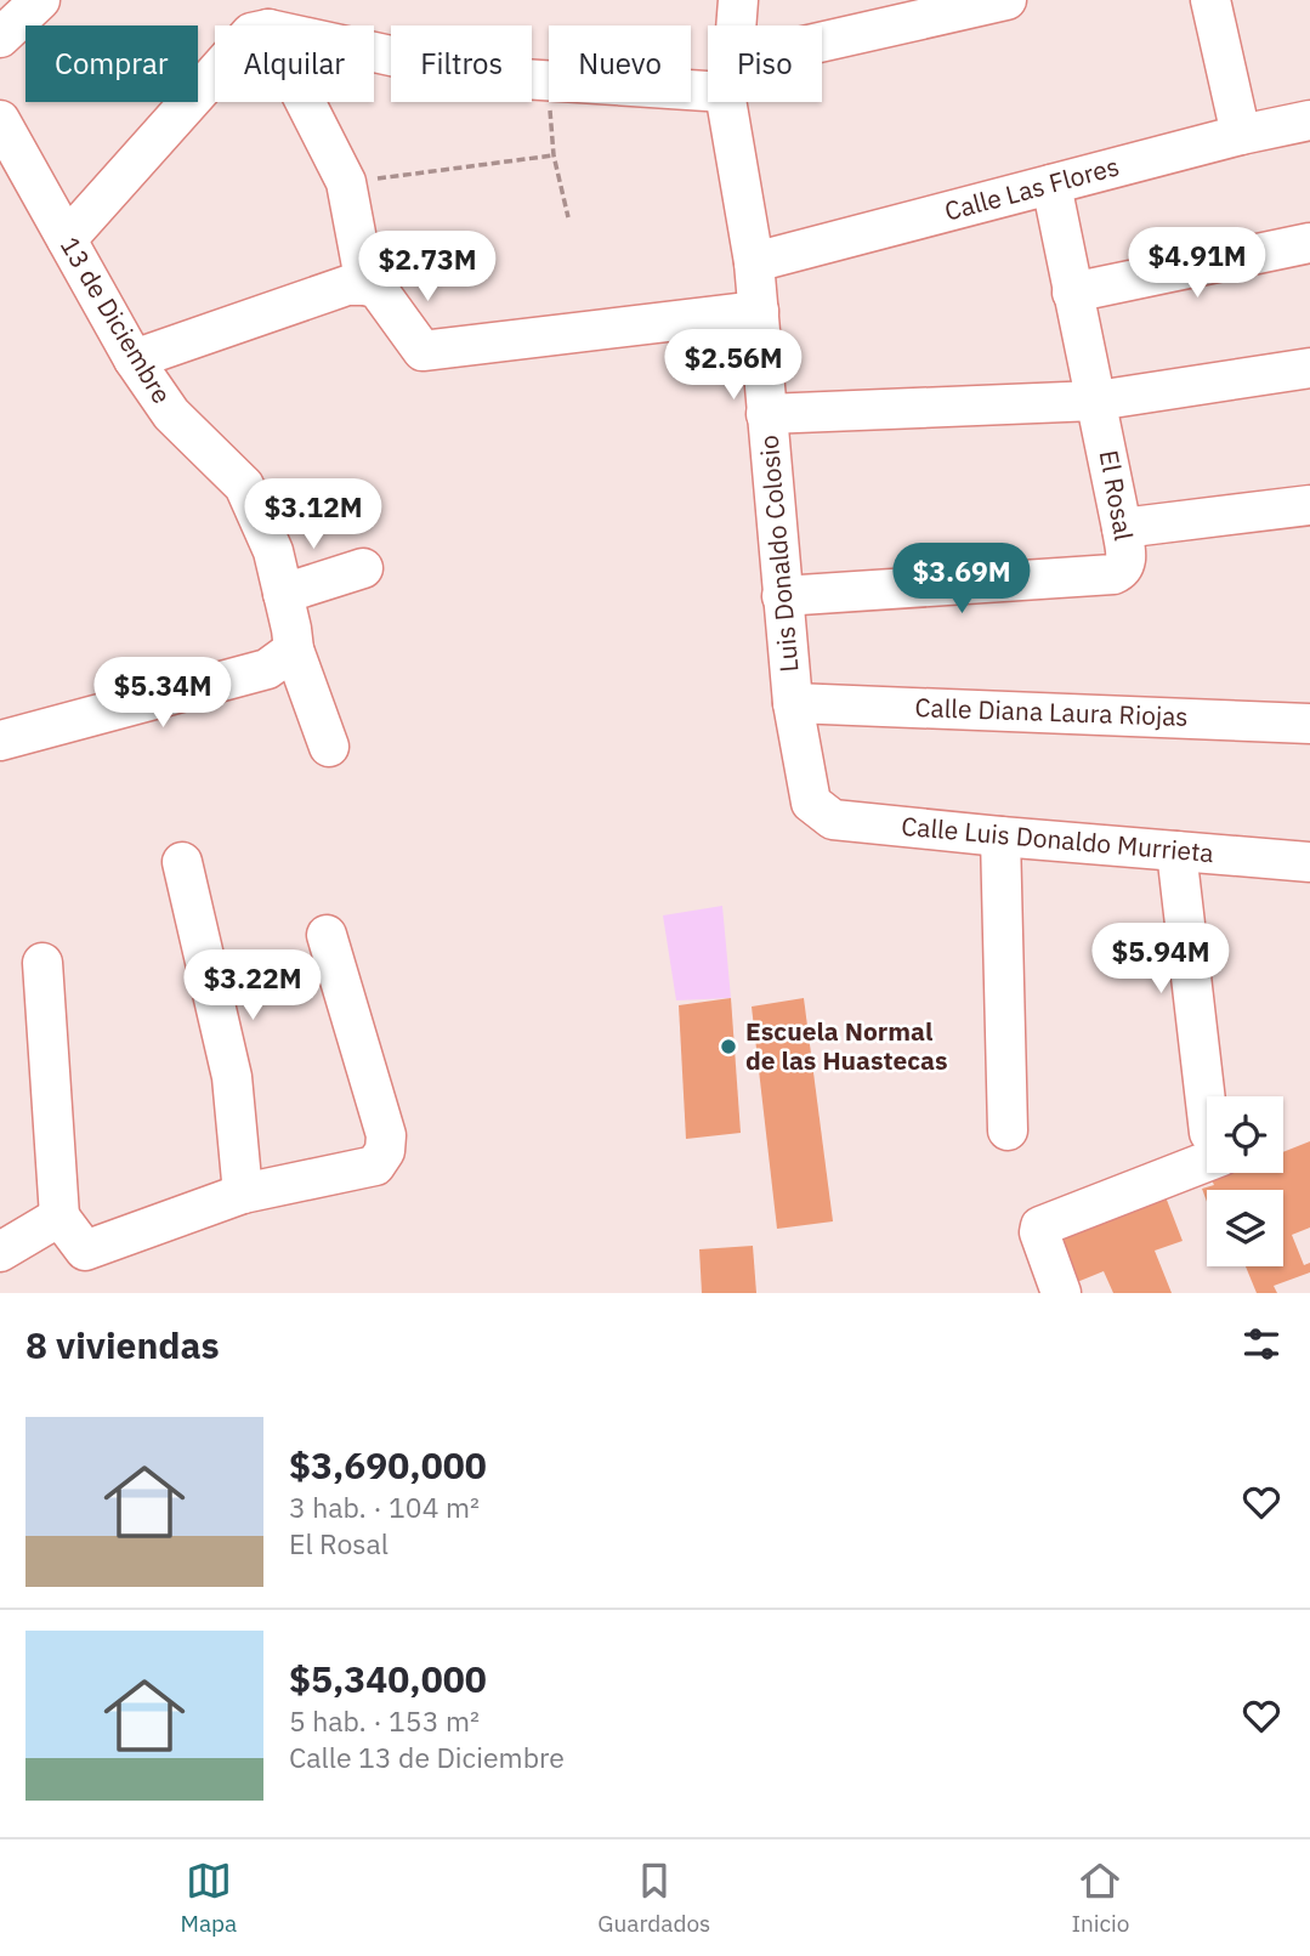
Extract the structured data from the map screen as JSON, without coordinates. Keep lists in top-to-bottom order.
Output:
{
  "streets": {
    "street": [
      "Calle Las Flores",
      "13 de Diciembre",
      "El Rosal",
      "Luis Donaldo Colosio",
      "Calle Diana Laura Riojas",
      "Calle Luis Donaldo Murrieta"
    ]
  },
  "crossings": [
    ["Calle Las Flores", "El Rosal"],
    ["Calle Las Flores", "Luis Donaldo Colosio"],
    ["El Rosal", "Luis Donaldo Colosio"],
    ["Luis Donaldo Colosio", "Calle Diana Laura Riojas"],
    ["Luis Donaldo Colosio", "Calle Luis Donaldo Murrieta"]
  ],
  "places": ["Escuela Normal de las Huastecas"],
  "page": {
    "chip": [
      "Comprar",
      "Alquilar",
      "Filtros",
      "Nuevo",
      "Piso"
    ],
    "price": [
      "$4.91M",
      "$2.73M",
      "$2.56M",
      "$3.12M",
      "$3.69M",
      "$5.34M",
      "$5.94M",
      "$3.22M"
    ],
    "heading": "8 viviendas",
    "list": [
      {
        "name": "$3,690,000",
        "note": "3 hab. · 104 m² · El Rosal"
      },
      {
        "name": "$5,340,000",
        "note": "5 hab. · 153 m² · Calle 13 de Diciembre"
      }
    ],
    "tabs": ["Mapa", "Guardados", "Inicio"]
  }
}
